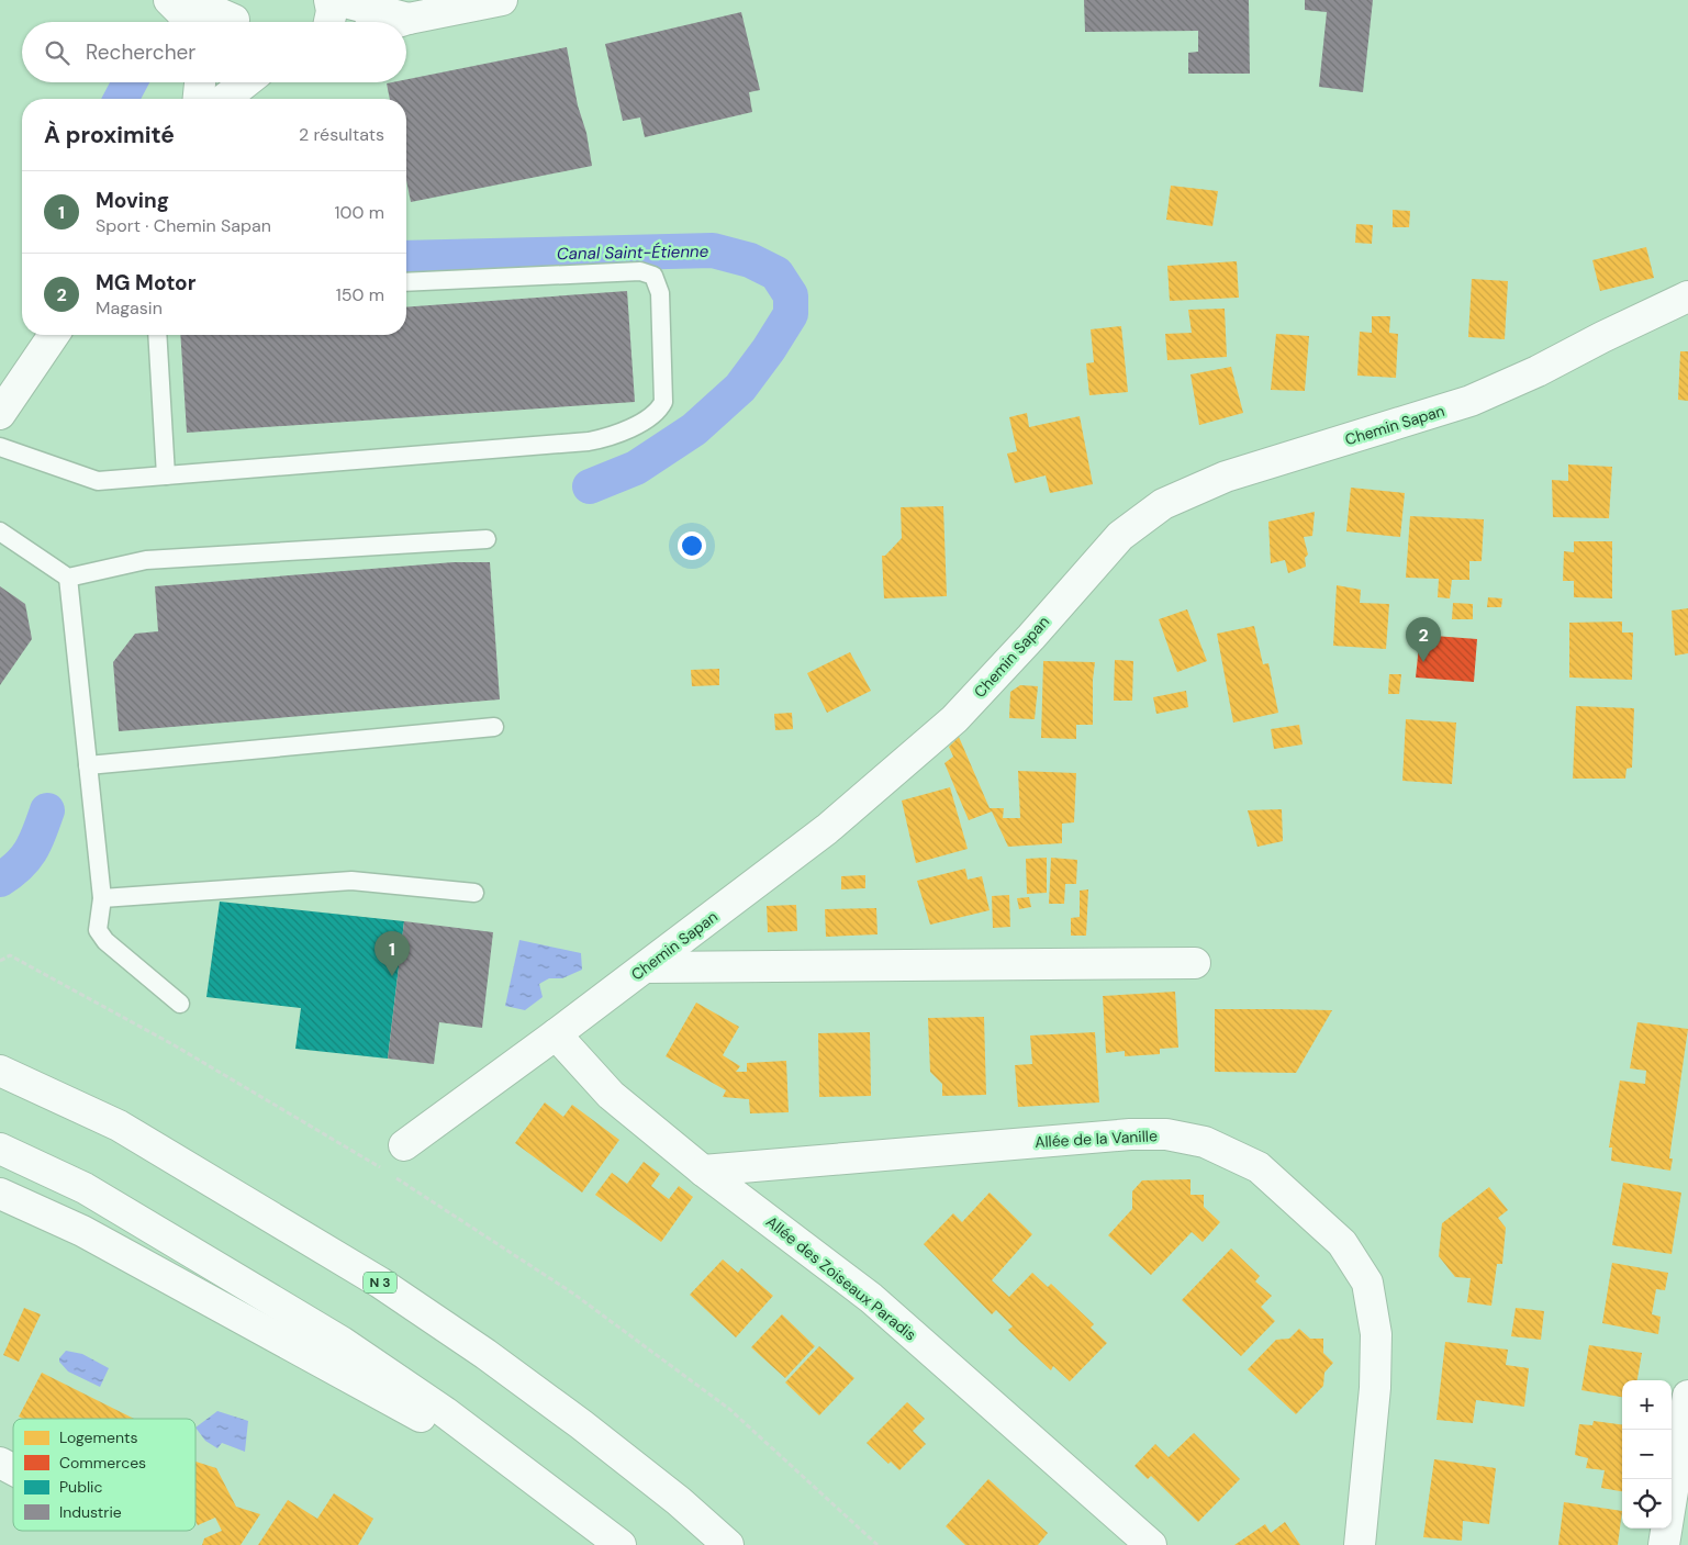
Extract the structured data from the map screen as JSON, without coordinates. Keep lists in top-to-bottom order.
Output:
{
  "streets": {
    "main road": [
      "Chemin Sapan",
      "Allée de la Vanille",
      "Allée des Zoiseaux Paradis",
      "N 3"
    ]
  },
  "crossings": [
    ["Chemin Sapan", "Allée des Zoiseaux Paradis"],
    ["Allée de la Vanille", "Allée des Zoiseaux Paradis"]
  ],
  "water": ["Canal Saint-Étienne"],
  "legend": [
    "Logements",
    "Commerces",
    "Public",
    "Industrie"
  ],
  "page": {
    "search": "Rechercher",
    "heading": ["À proximité", "2 résultats"],
    "list": [
      {
        "mark": "1",
        "name": "Moving",
        "note": "Sport · Chemin Sapan",
        "value": "100 m"
      },
      {
        "mark": "2",
        "name": "MG Motor",
        "note": "Magasin",
        "value": "150 m"
      }
    ],
    "pins": ["2", "1"],
    "map_buttons": ["+", "−"]
  }
}
